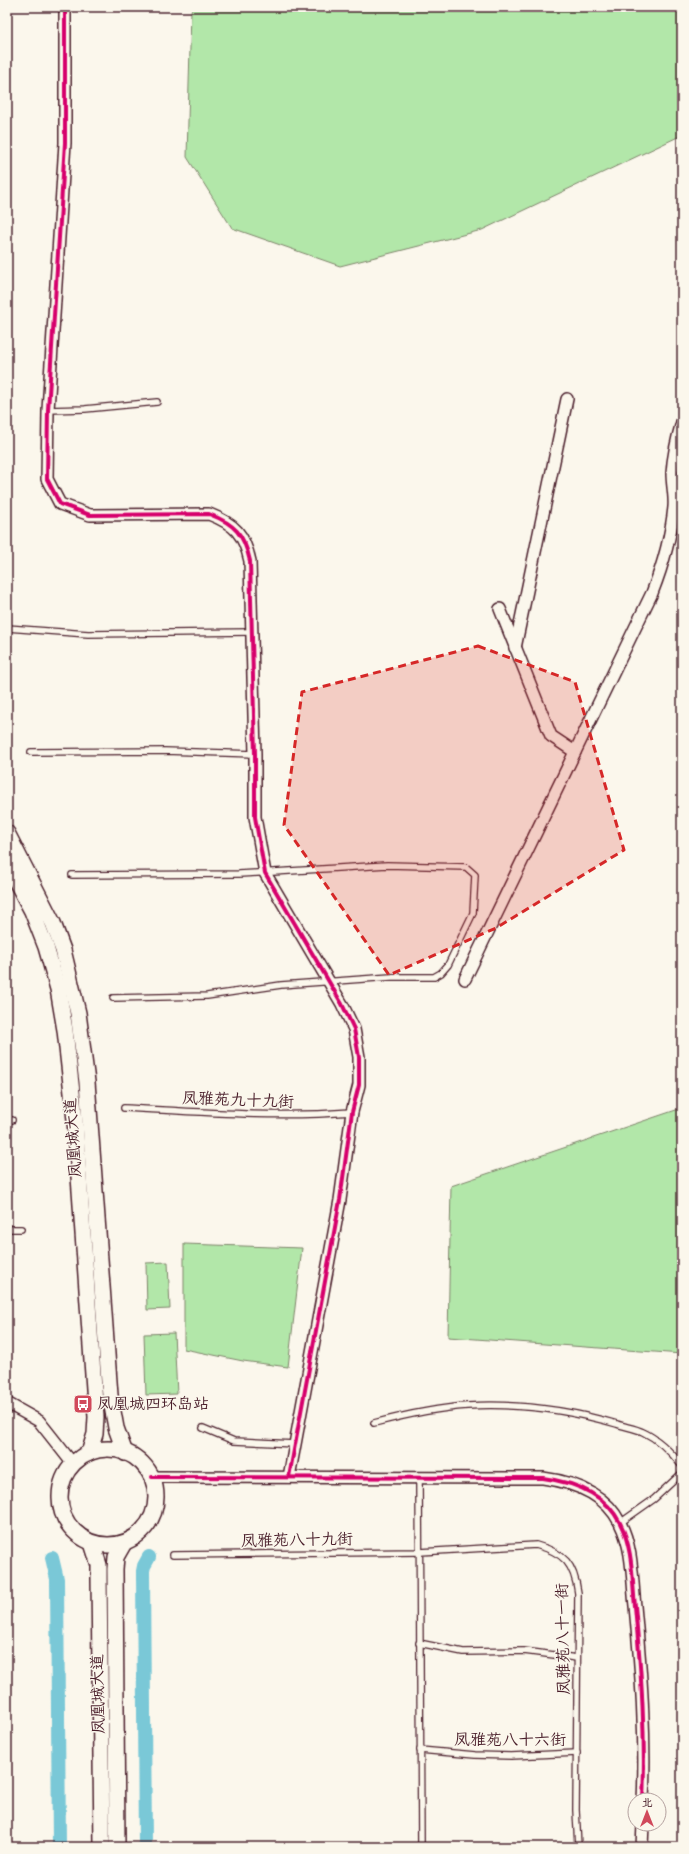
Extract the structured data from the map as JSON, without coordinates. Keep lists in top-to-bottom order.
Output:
{
  "streets": {
    "main road": ["凤凰城大道"],
    "lane": [
      "凤雅苑九十九街",
      "凤雅苑八十九街",
      "凤雅苑八十一街",
      "凤雅苑八十六街"
    ]
  },
  "crossings": [
    ["凤雅苑八十九街", "凤雅苑八十一街"],
    ["凤雅苑八十一街", "凤雅苑八十六街"]
  ],
  "places": {
    "bus stop": ["凤凰城四环岛站"]
  },
  "north": "top"
}
